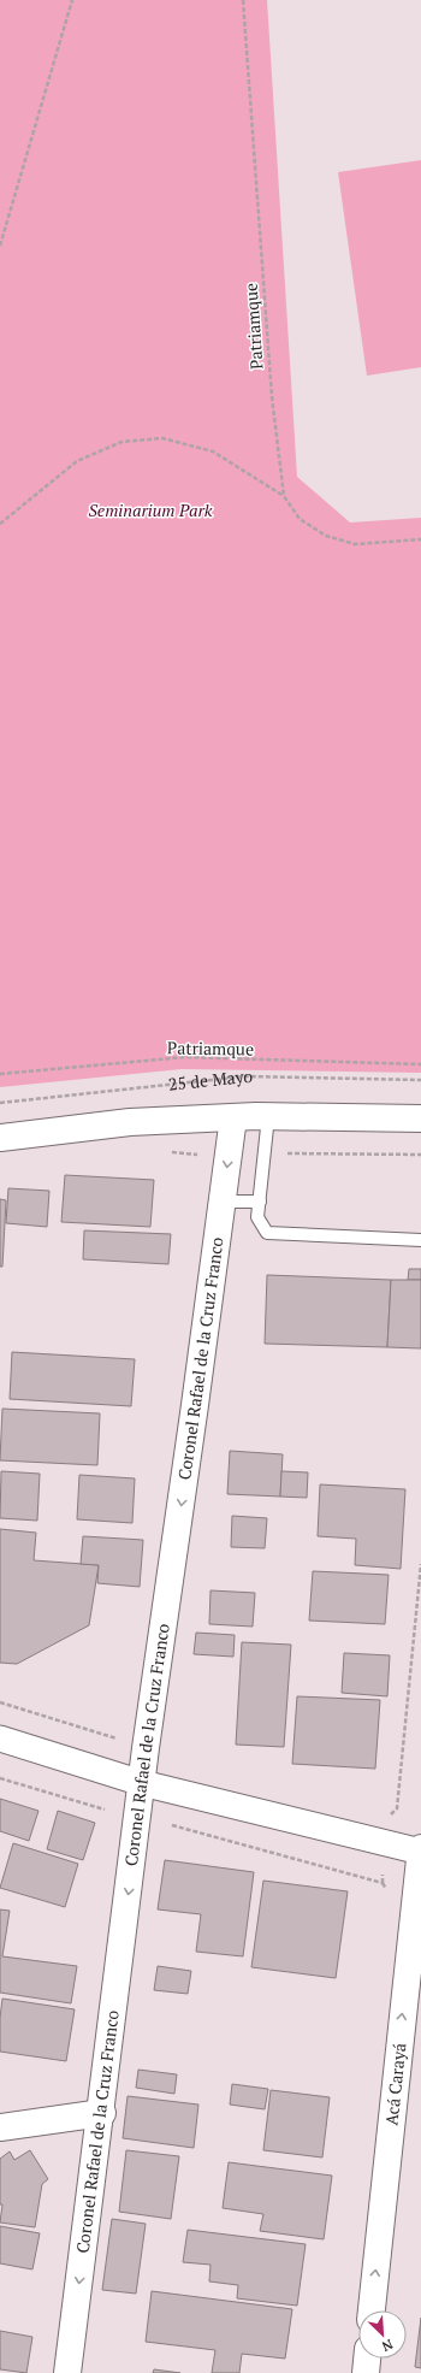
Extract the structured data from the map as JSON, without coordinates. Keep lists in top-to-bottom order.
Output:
{
  "streets": {
    "street": ["Coronel Rafael de la Cruz Franco", "Acá Carayá"],
    "path": ["Patriamque", "25 de Mayo"]
  },
  "one_way": ["Coronel Rafael de la Cruz Franco", "Acá Carayá"],
  "parks": ["Seminarium Park"],
  "north": "bottom right"
}
